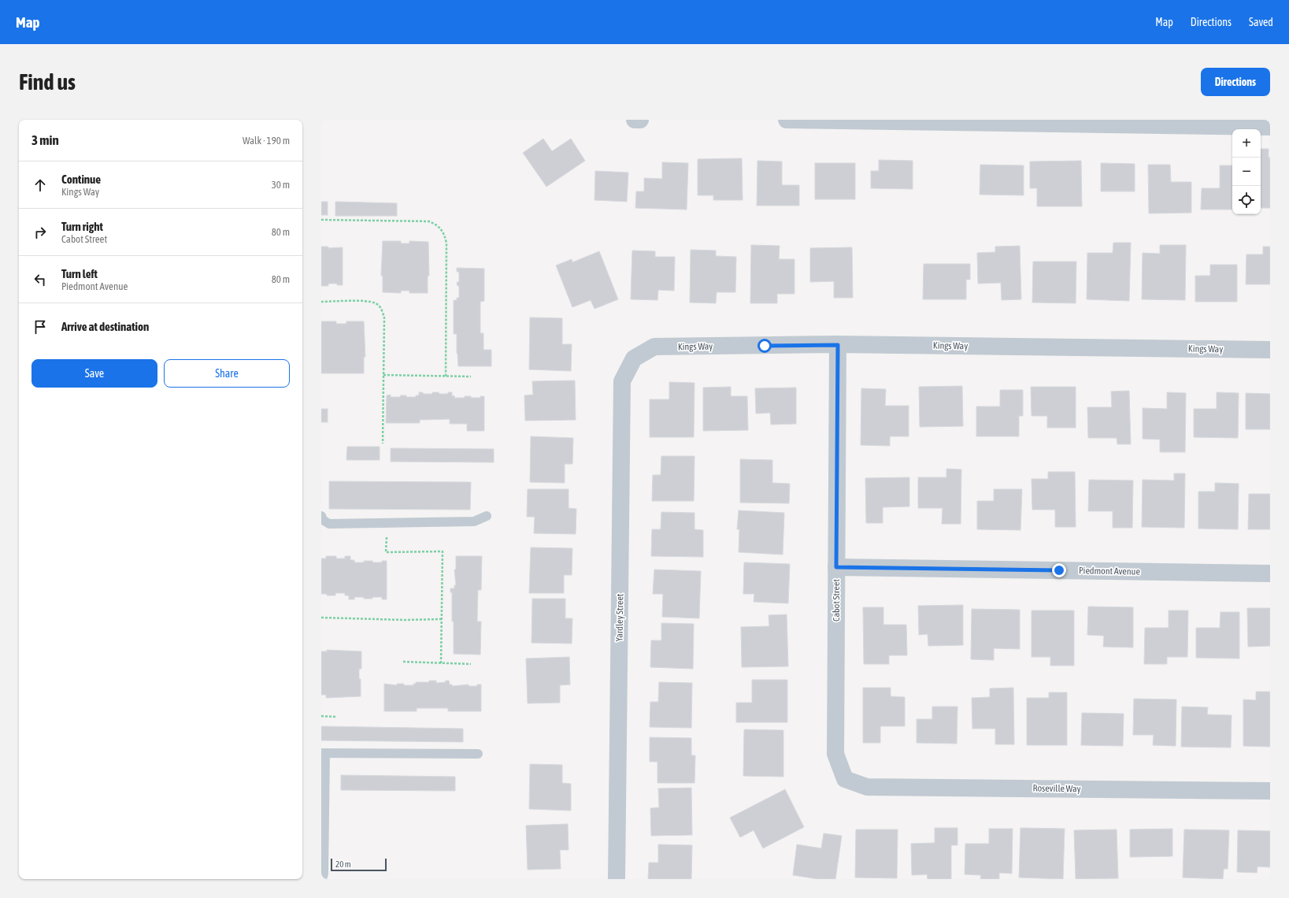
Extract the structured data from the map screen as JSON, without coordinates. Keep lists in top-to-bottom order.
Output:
{
  "streets": {
    "street": [
      "Kings Way",
      "Piedmont Avenue",
      "Cabot Street",
      "Yardley Street",
      "Roseville Way"
    ]
  },
  "crossings": [
    ["Kings Way", "Cabot Street"],
    ["Kings Way", "Yardley Street"],
    ["Piedmont Avenue", "Cabot Street"],
    ["Cabot Street", "Roseville Way"]
  ],
  "scale_bar": "20 m",
  "page": {
    "header": "Map",
    "nav": ["Map", "Directions", "Saved"],
    "buttons": [
      "Directions",
      ["Save", "Share"]
    ],
    "title": "Find us",
    "heading": ["3 min", "Walk · 190 m"],
    "map_buttons": ["+", "−"],
    "list": [
      ["Continue", "Kings Way", "30 m"],
      ["Turn right", "Cabot Street", "80 m"],
      ["Turn left", "Piedmont Avenue", "80 m"],
      "Arrive at destination"
    ],
    "scale": "20 m"
  }
}
